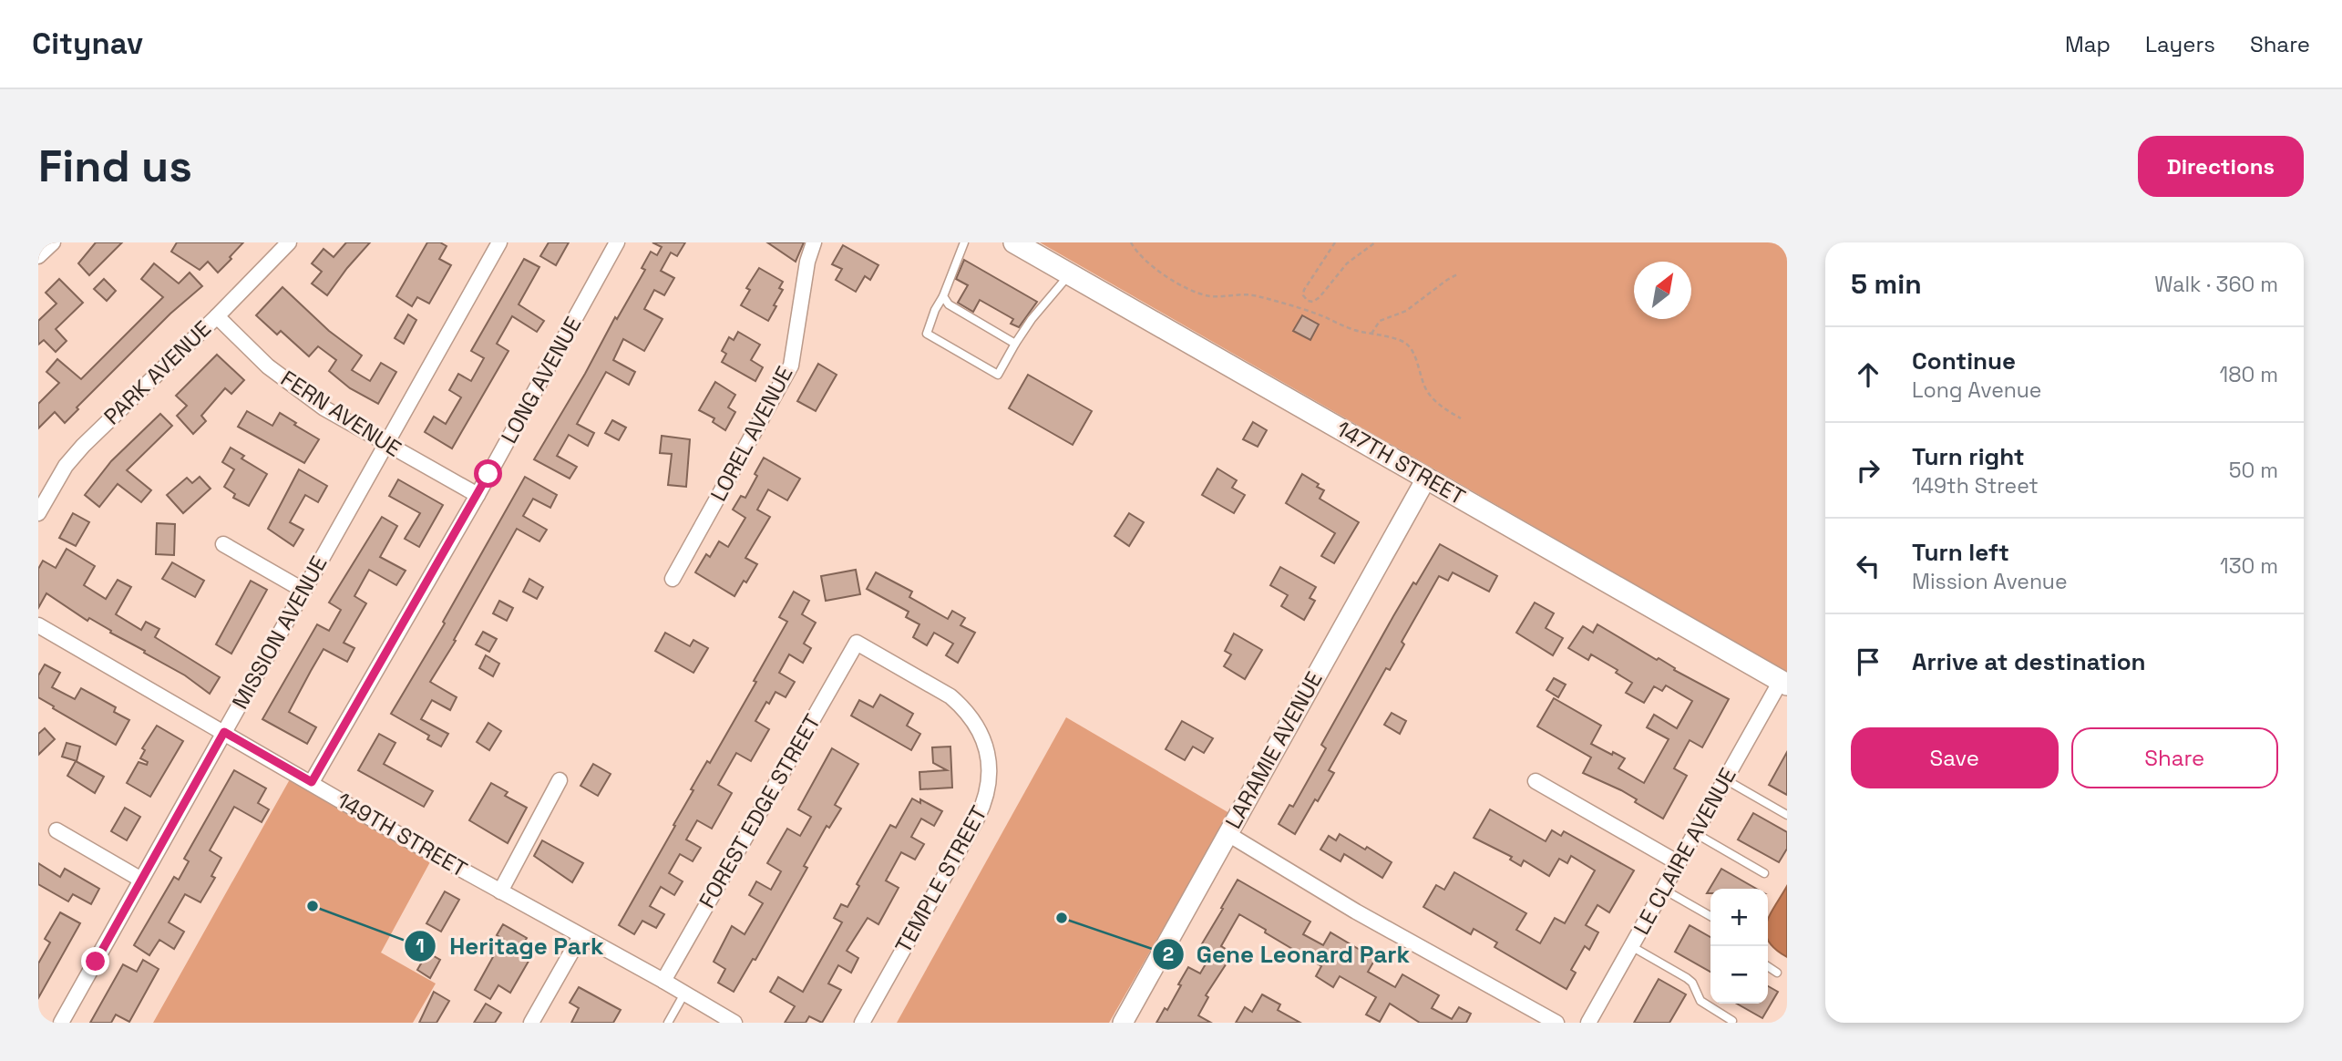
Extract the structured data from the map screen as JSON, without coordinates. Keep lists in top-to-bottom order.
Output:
{
  "streets": {
    "main road": ["147TH STREET"],
    "street": [
      "PARK AVENUE",
      "LONG AVENUE",
      "FERN AVENUE",
      "LOREL AVENUE",
      "MISSION AVENUE",
      "LARAMIE AVENUE",
      "FOREST EDGE STREET",
      "149TH STREET",
      "LE CLAIRE AVENUE",
      "TEMPLE STREET"
    ]
  },
  "crossings": [
    ["PARK AVENUE", "FERN AVENUE"],
    ["LONG AVENUE", "FERN AVENUE"],
    ["LONG AVENUE", "149TH STREET"],
    ["FERN AVENUE", "MISSION AVENUE"],
    ["147TH STREET", "LARAMIE AVENUE"],
    ["147TH STREET", "LE CLAIRE AVENUE"],
    ["MISSION AVENUE", "149TH STREET"],
    ["FOREST EDGE STREET", "149TH STREET"],
    ["FOREST EDGE STREET", "TEMPLE STREET"]
  ],
  "places": ["Heritage Park", "Gene Leonard Park"],
  "north": "top right",
  "page": {
    "header": "Citynav",
    "nav": ["Map", "Layers", "Share"],
    "buttons": [
      "Directions",
      ["Save", "Share"]
    ],
    "title": "Find us",
    "heading": ["5 min", "Walk · 360 m"],
    "list": [
      ["Continue", "Long Avenue", "180 m"],
      ["Turn right", "149th Street", "50 m"],
      ["Turn left", "Mission Avenue", "130 m"],
      "Arrive at destination"
    ],
    "map_buttons": ["+", "−"]
  }
}
